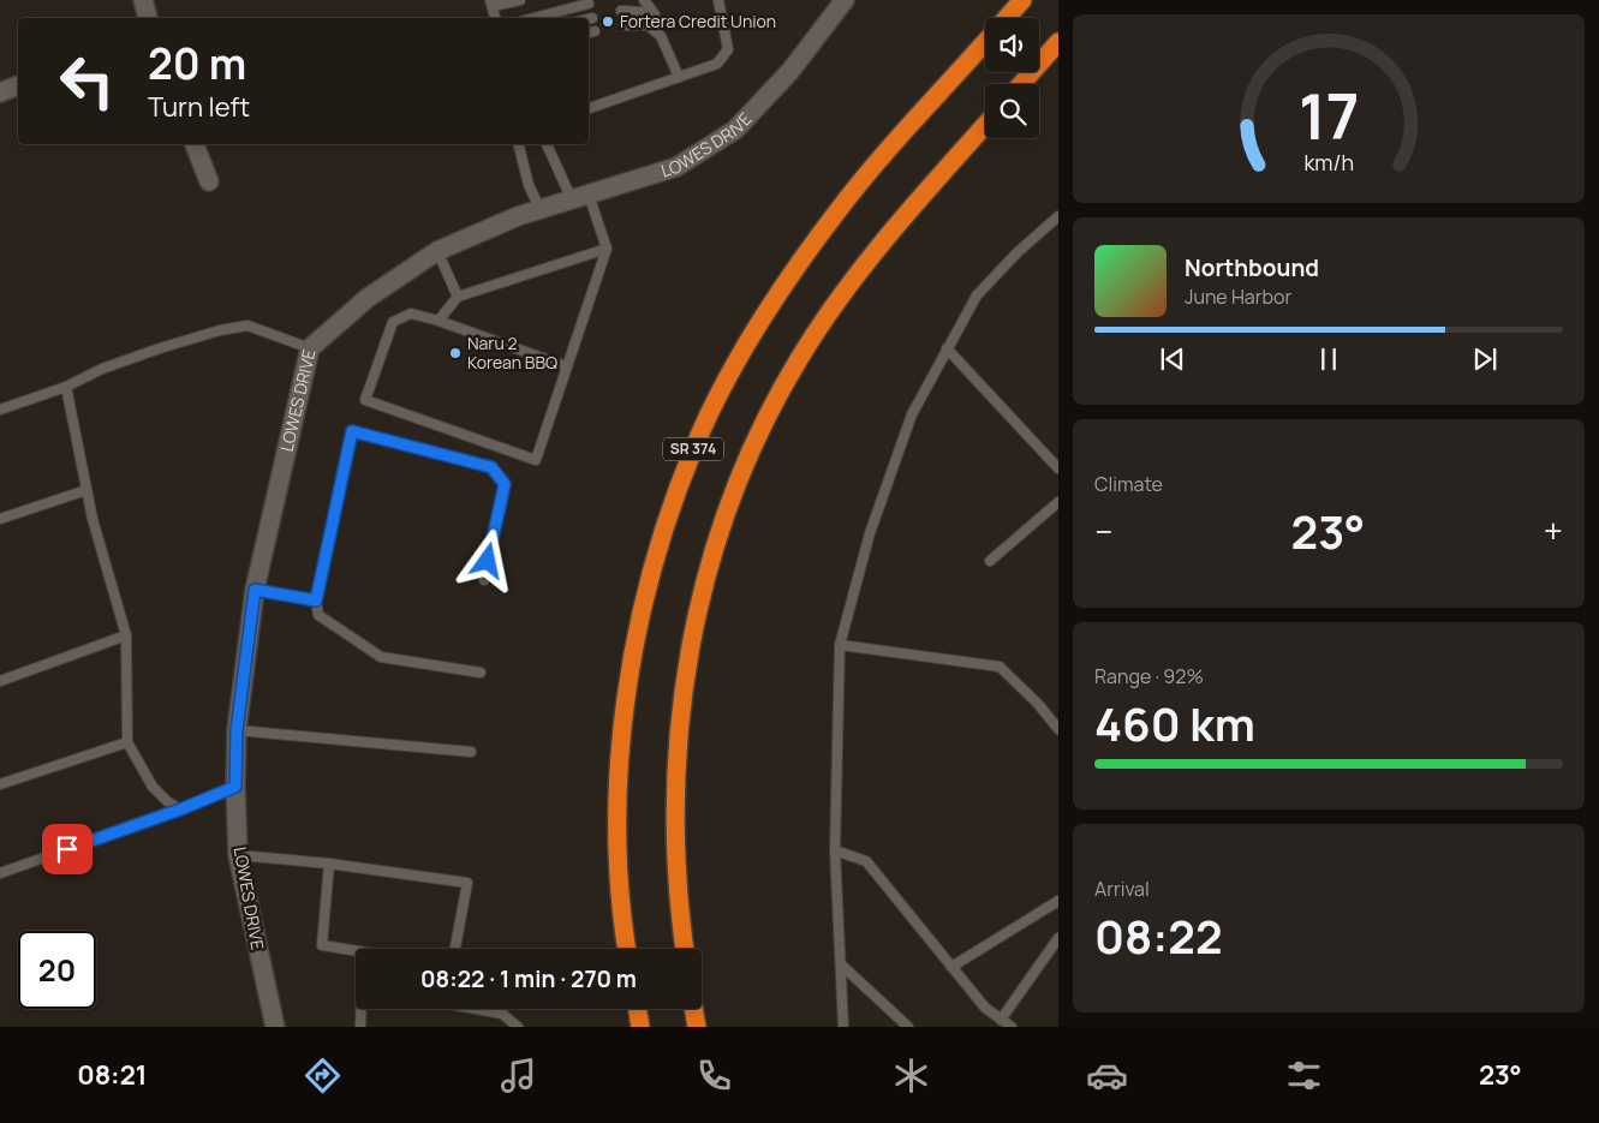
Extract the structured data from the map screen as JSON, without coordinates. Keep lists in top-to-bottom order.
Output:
{
  "streets": {
    "highway": ["SR 374"],
    "street": ["LOWES DRIVE"]
  },
  "places": ["Fortera Credit Union", "Naru 2 Korean BBQ"],
  "page": {
    "turn": ["20 m", "Turn left"],
    "song": ["Northbound", "June Harbor"],
    "tile": [
      "Climate",
      ["Range · 92%", "460 km"],
      ["Arrival", "08:22"]
    ],
    "heat": ["−", "23°", "+"],
    "limit": "20",
    "trip": "08:22 · 1 min · 270 m",
    "tabs": ["08:21", "23°"],
    "gauge": ["17", "km/h"]
  }
}
